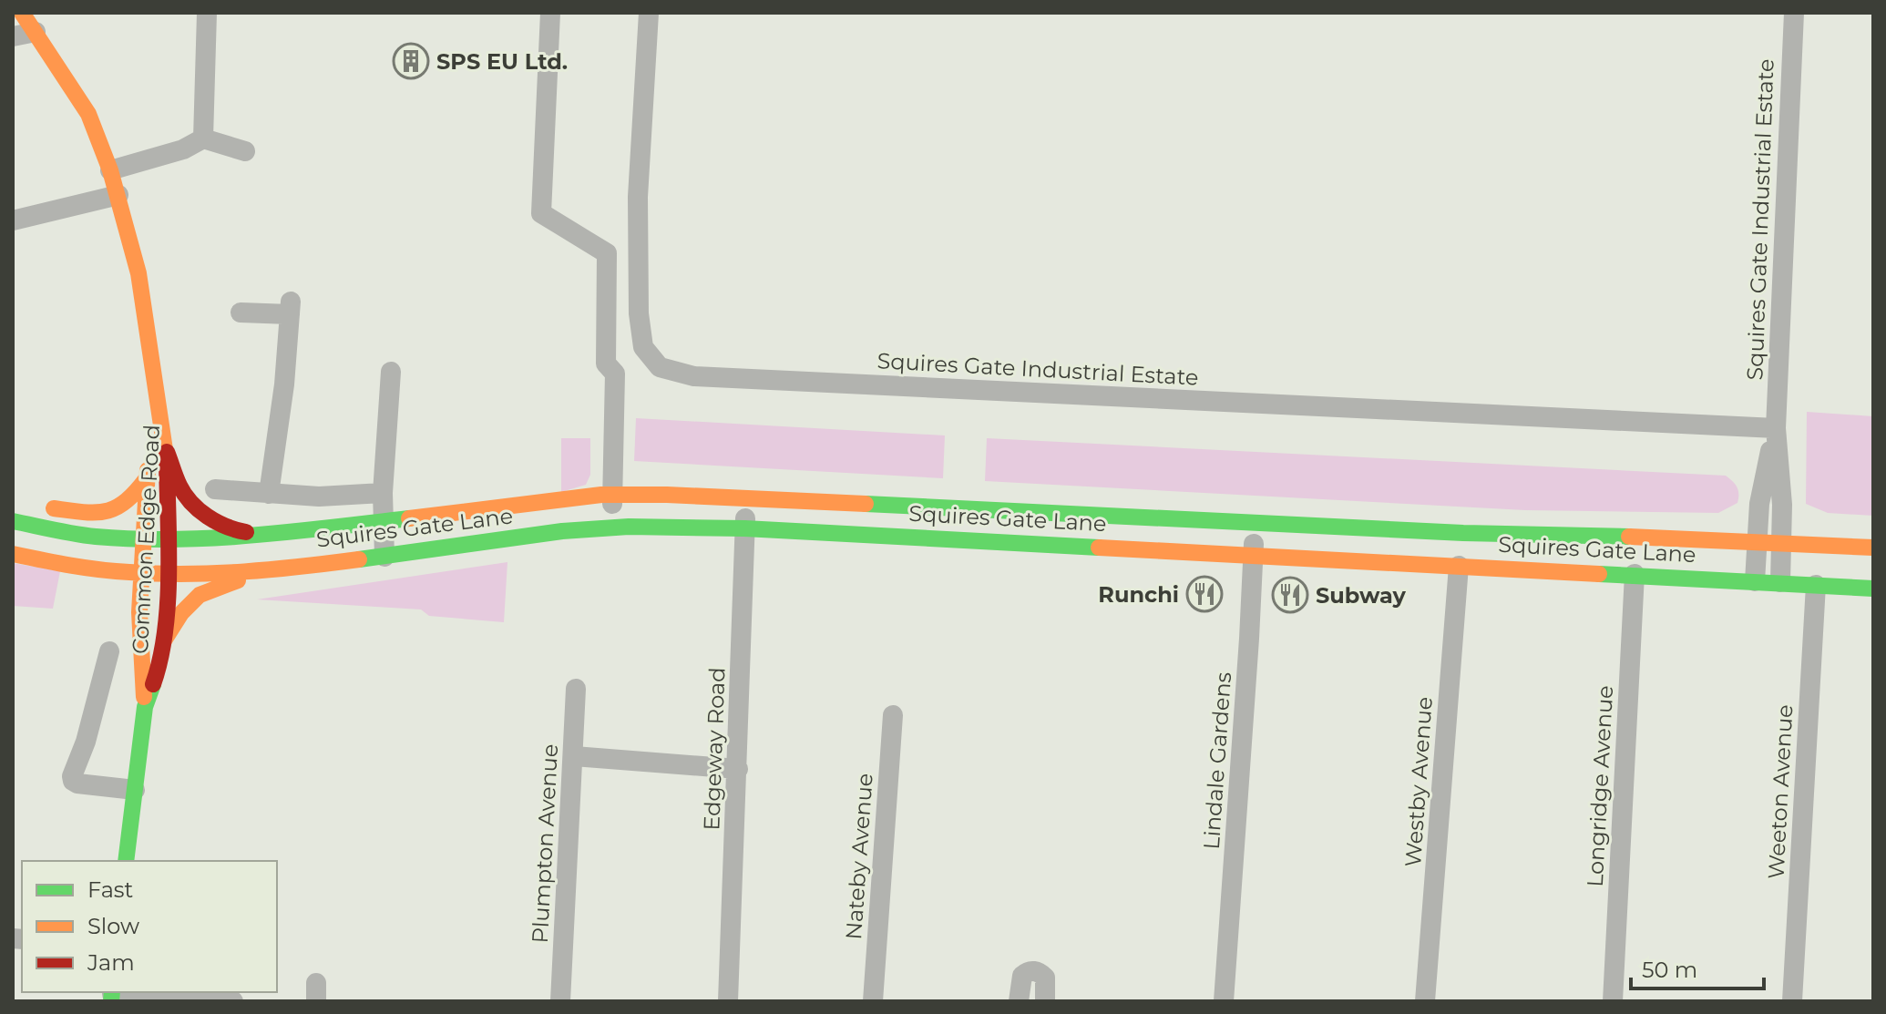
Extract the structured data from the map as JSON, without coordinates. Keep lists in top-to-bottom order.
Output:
{
  "streets": {
    "main road": ["Squires Gate Lane", "Common Edge Road"],
    "street": [
      "Squires Gate Industrial Estate",
      "Edgeway Road",
      "Lindale Gardens",
      "Westby Avenue",
      "Longridge Avenue",
      "Weeton Avenue",
      "Plumpton Avenue",
      "Nateby Avenue"
    ]
  },
  "crossings": [
    ["Squires Gate Industrial Estate", "Squires Gate Lane"],
    ["Squires Gate Lane", "Common Edge Road"],
    ["Squires Gate Lane", "Edgeway Road"],
    ["Squires Gate Lane", "Lindale Gardens"],
    ["Squires Gate Lane", "Westby Avenue"],
    ["Squires Gate Lane", "Longridge Avenue"],
    ["Squires Gate Lane", "Weeton Avenue"]
  ],
  "places": {
    "building": ["SPS EU Ltd."],
    "restaurant": ["Runchi", "Subway"]
  },
  "legend": ["Fast", "Slow", "Jam"],
  "scale_bar": "50 m"
}
